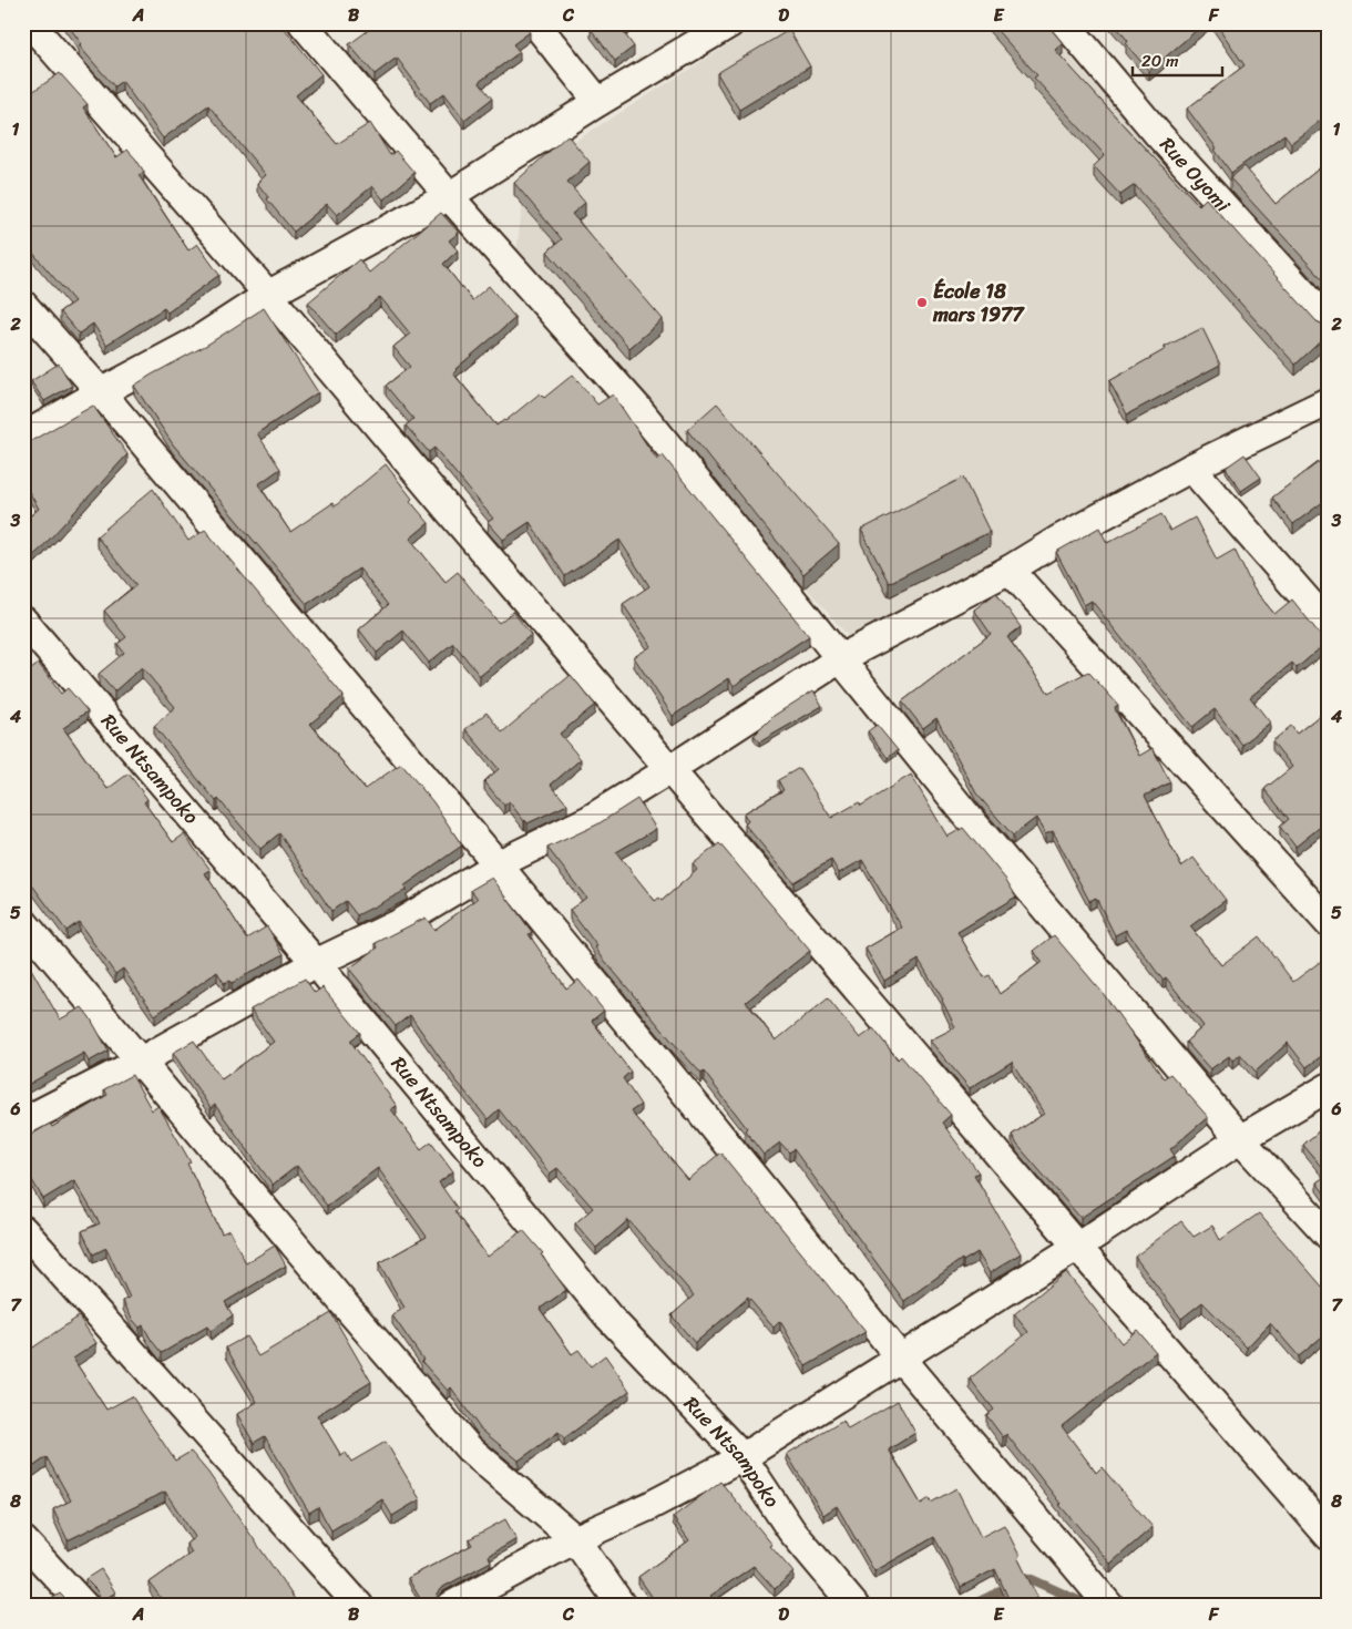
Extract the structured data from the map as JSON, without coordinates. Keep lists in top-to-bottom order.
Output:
{
  "streets": {
    "street": ["Rue Oyomi", "Rue Ntsampoko"]
  },
  "places": ["École 18 mars 1977"],
  "scale_bar": "20 m",
  "grid": {
    "columns": [
      "A",
      "B",
      "C",
      "D",
      "E",
      "F"
    ],
    "rows": [
      "1",
      "2",
      "3",
      "4",
      "5",
      "6",
      "7",
      "8"
    ]
  }
}
